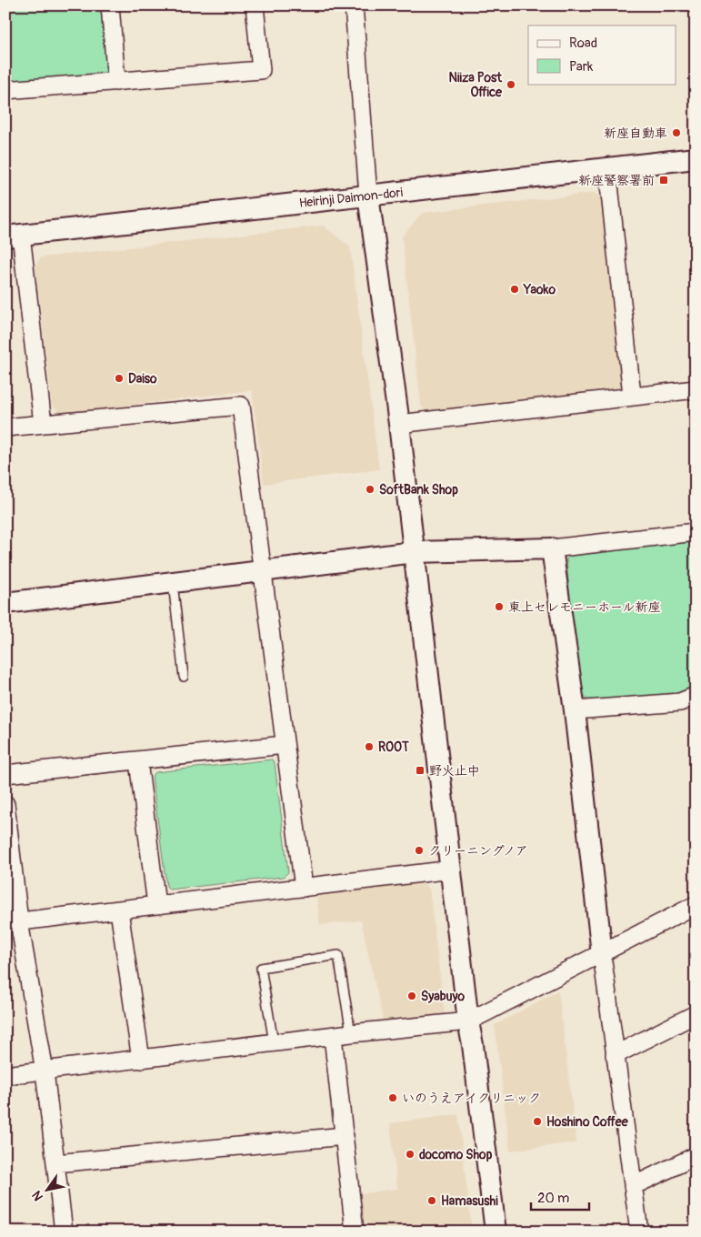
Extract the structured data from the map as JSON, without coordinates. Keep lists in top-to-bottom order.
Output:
{
  "streets": {
    "street": ["Heirinji Daimon-dori"]
  },
  "places": {
    "other": [
      "Niiza Post Office",
      "新座自動車",
      "Yaoko",
      "Daiso",
      "SoftBank Shop",
      "東上セレモニーホール新座",
      "ROOT",
      "クリーニングノア",
      "Syabuyo",
      "いのうえアイクリニック",
      "Hoshino Coffee",
      "docomo Shop",
      "Hamasushi"
    ],
    "transit": ["新座警察署前", "野火止中"]
  },
  "legend": ["Road", "Park"],
  "scale_bar": "20 m",
  "north": "bottom left"
}
